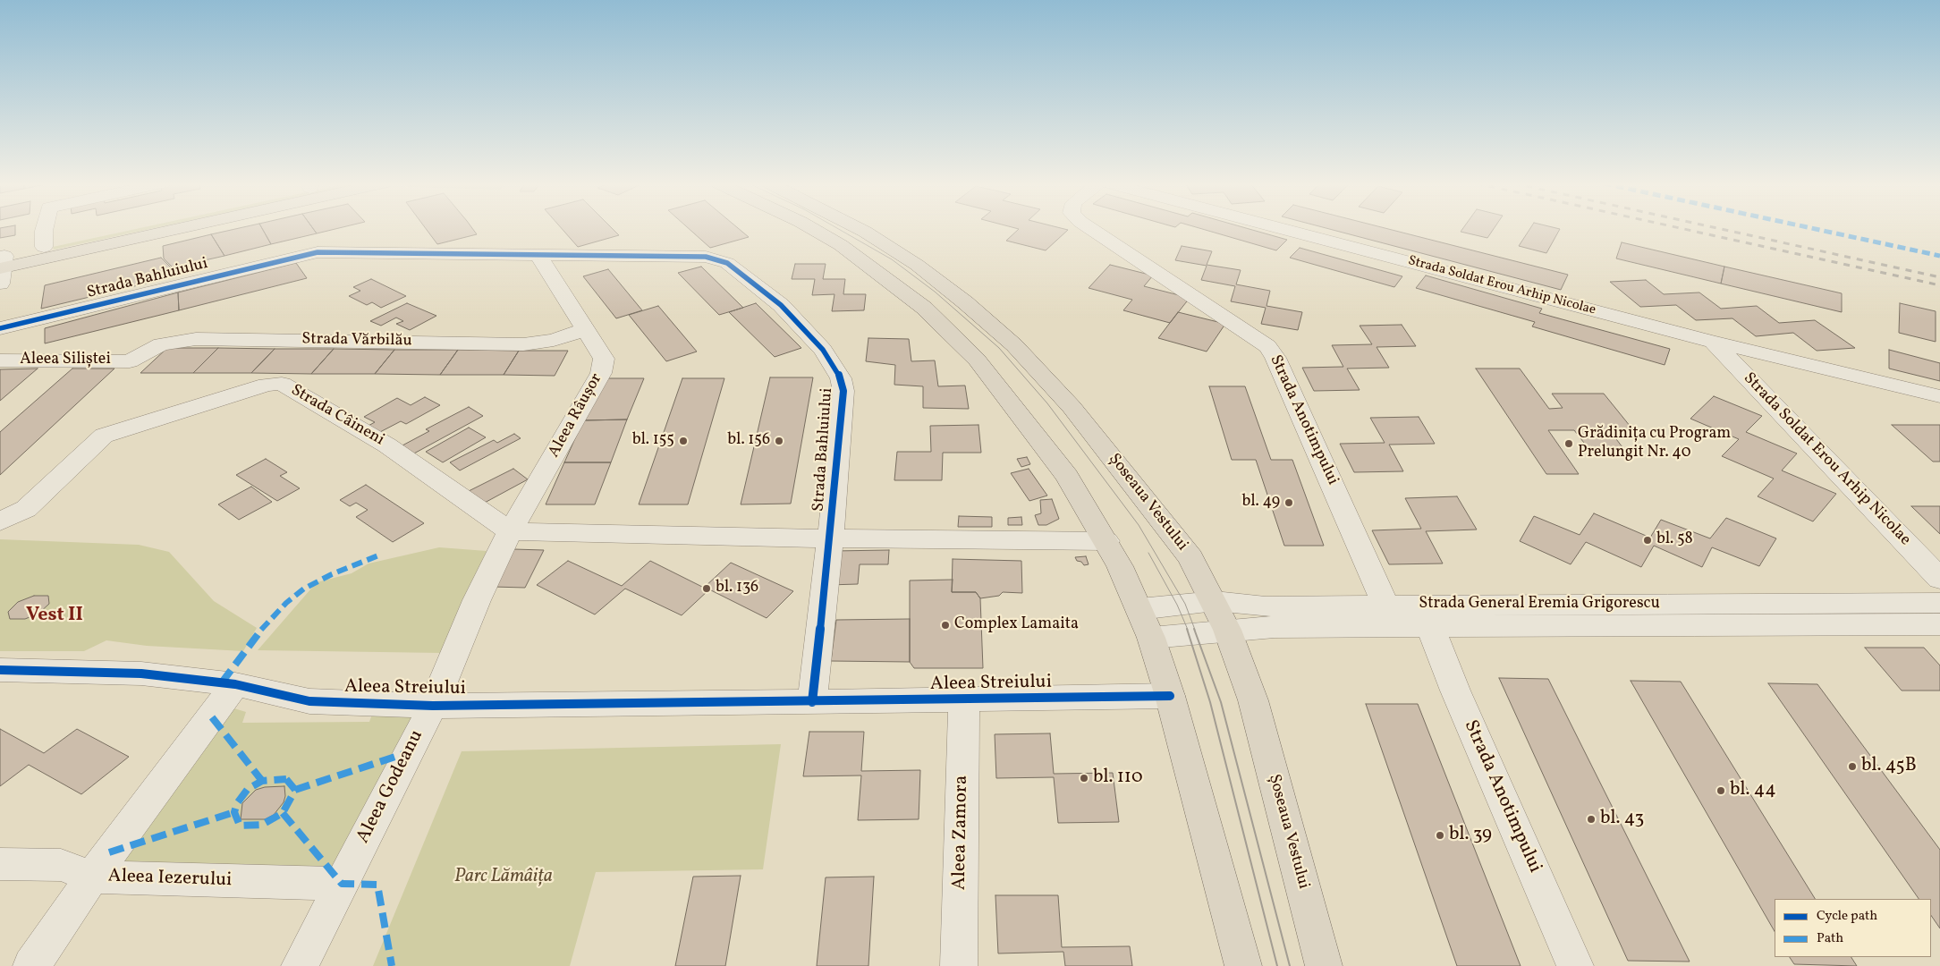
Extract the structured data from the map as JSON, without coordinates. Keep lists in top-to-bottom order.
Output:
{
  "streets": {
    "main road": ["Șoseaua Vestului"],
    "street": [
      "Strada Bahluiului",
      "Strada Soldat Erou Arhip Nicolae",
      "Strada Vărbilău",
      "Aleea Siliștei",
      "Strada Câineni",
      "Aleea Râușor",
      "Strada Anotimpului",
      "Strada General Eremia Grigorescu",
      "Aleea Streiului",
      "Aleea Godeanu",
      "Aleea Zamora",
      "Aleea Iezerului"
    ]
  },
  "crossings": [
    ["Strada Bahluiului", "Aleea Râușor"],
    ["Strada Vărbilău", "Aleea Siliștei"],
    ["Strada Vărbilău", "Aleea Râușor"],
    ["Strada Câineni", "Aleea Râușor"],
    ["Strada Câineni", "Aleea Godeanu"],
    ["Aleea Râușor", "Aleea Godeanu"],
    ["Strada Anotimpului", "Strada General Eremia Grigorescu"],
    ["Șoseaua Vestului", "Strada General Eremia Grigorescu"],
    ["Aleea Streiului", "Aleea Godeanu"],
    ["Aleea Streiului", "Aleea Zamora"],
    ["Aleea Godeanu", "Aleea Iezerului"]
  ],
  "districts": ["Vest II"],
  "parks": ["Parc Lămâița"],
  "places": [
    "bl. 155",
    "bl. 156",
    "Grădinița cu Program Prelungit Nr. 40",
    "bl. 49",
    "bl. 58",
    "bl. 136",
    "Complex Lamaita",
    "bl. 45B",
    "bl. 110",
    "bl. 44",
    "bl. 43",
    "bl. 39"
  ],
  "legend": ["Cycle path", "Path"]
}
